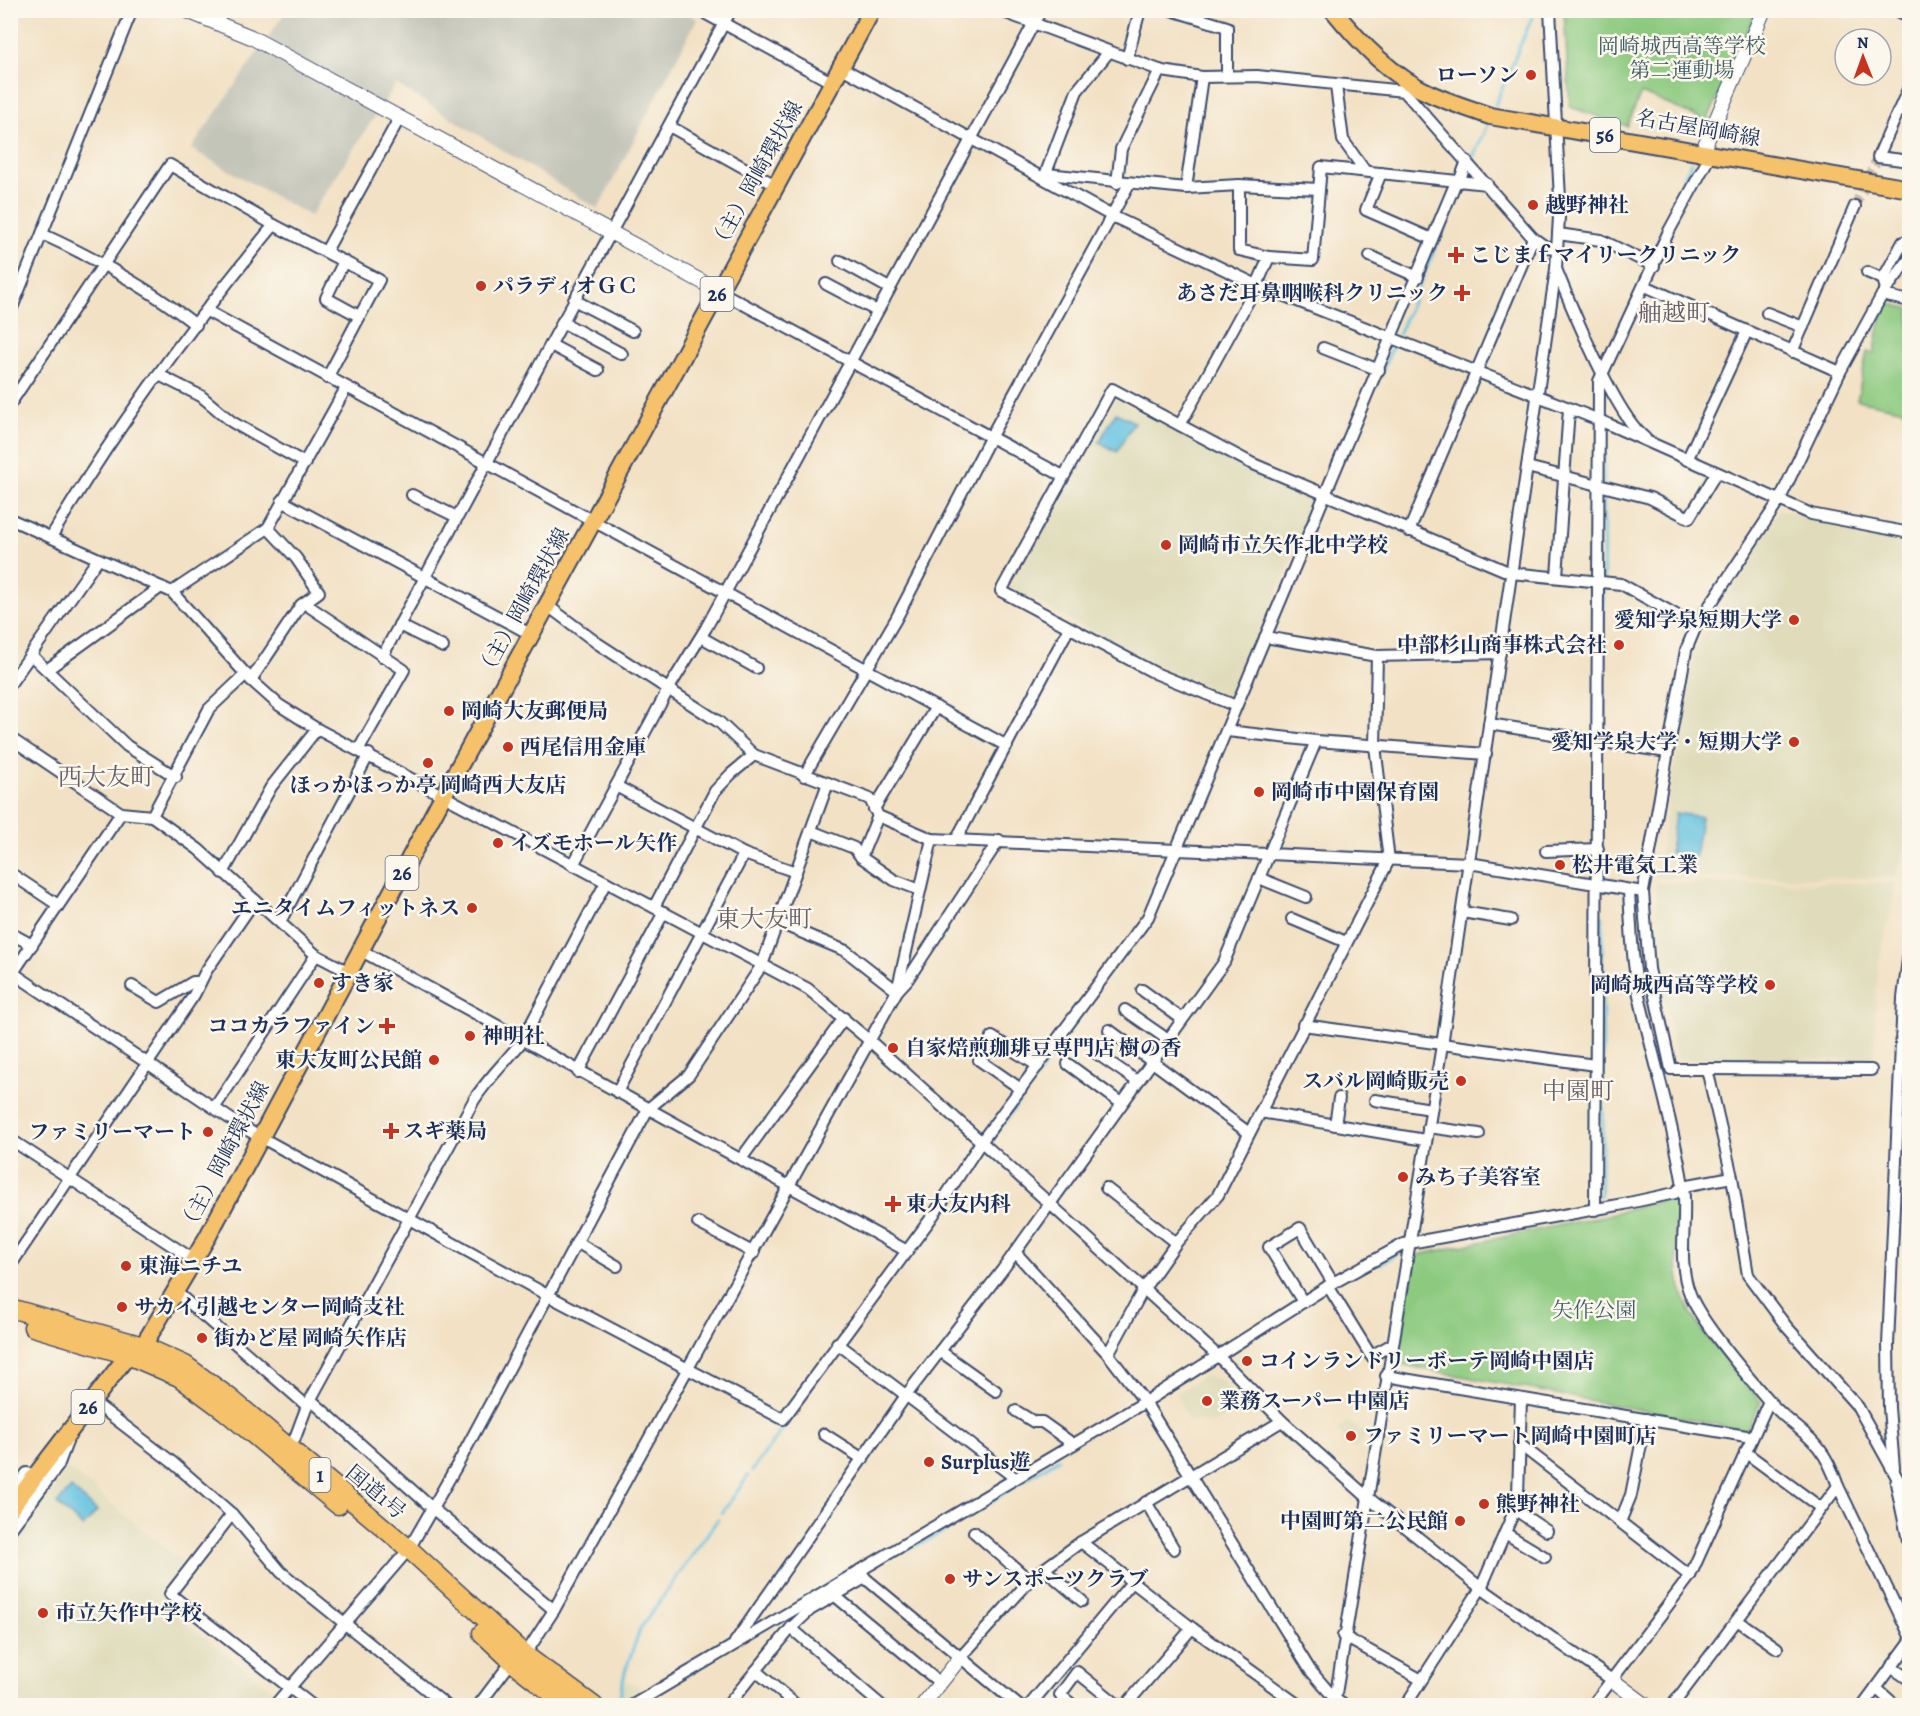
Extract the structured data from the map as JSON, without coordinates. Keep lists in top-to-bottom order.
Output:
{
  "streets": {
    "highway": ["1", "国道1号"],
    "main road": [
      "名古屋岡崎線",
      "56",
      "（主）岡崎環状線",
      "26"
    ]
  },
  "crossings": [
    ["（主）岡崎環状線", "国道1号"]
  ],
  "districts": [
    "舳越町",
    "西大友町",
    "東大友町",
    "中園町"
  ],
  "parks": ["岡崎城西高等学校 第二運動場", "矢作公園"],
  "places": {
    "other": [
      "ローソン",
      "越野神社",
      "パラディオＧＣ",
      "岡崎市立矢作北中学校",
      "愛知学泉短期大学",
      "中部杉山商事株式会社",
      "岡崎大友郵便局",
      "愛知学泉大学・短期大学",
      "西尾信用金庫",
      "ほっかほっか亭 岡崎西大友店",
      "岡崎市中園保育園",
      "イズモホール矢作",
      "松井電気工業",
      "エニタイムフィットネス",
      "すき家",
      "岡崎城西高等学校",
      "神明社",
      "自家焙煎珈琲豆専門店 樹の香",
      "東大友町公民館",
      "スバル岡崎販売",
      "ファミリーマート",
      "みち子美容室",
      "東海ニチユ",
      "サカイ引越センター岡崎支社",
      "街かど屋 岡崎矢作店",
      "コインランドリーボーテ岡崎中園店",
      "業務スーパー 中園店",
      "ファミリーマート岡崎中園町店",
      "Surplus遊",
      "熊野神社",
      "中園町第二公民館",
      "サンスポーツクラブ",
      "市立矢作中学校"
    ],
    "health": [
      "こじまｆマイリークリニック",
      "あさだ耳鼻咽喉科クリニック",
      "ココカラファイン",
      "スギ薬局",
      "東大友内科"
    ]
  },
  "north": "top"
}
